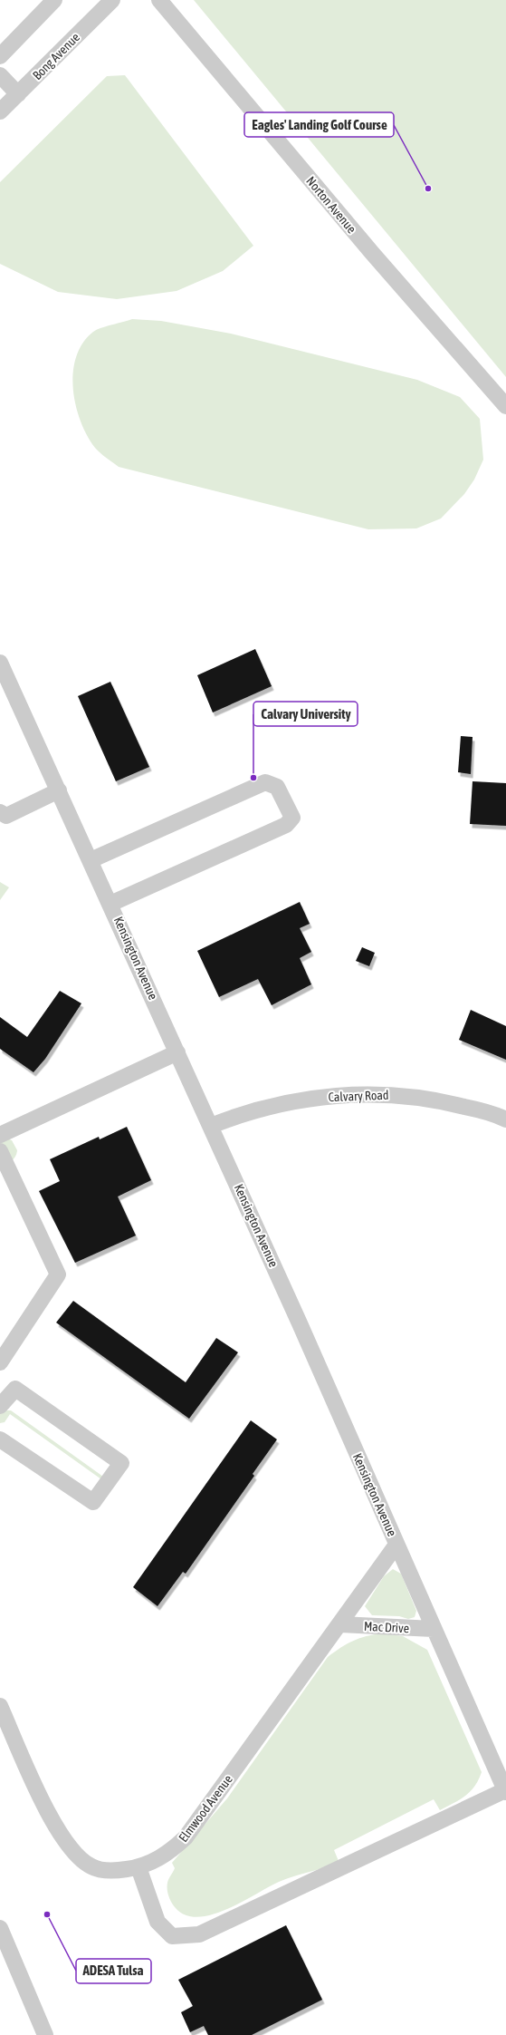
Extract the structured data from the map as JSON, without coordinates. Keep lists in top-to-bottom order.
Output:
{
  "streets": {
    "street": [
      "Bong Avenue",
      "Norton Avenue",
      "Kensington Avenue",
      "Calvary Road",
      "Mac Drive",
      "Elmwood Avenue"
    ]
  },
  "crossings": [
    ["Kensington Avenue", "Calvary Road"],
    ["Kensington Avenue", "Mac Drive"],
    ["Kensington Avenue", "Elmwood Avenue"],
    ["Mac Drive", "Elmwood Avenue"]
  ],
  "places": ["Eagles' Landing Golf Course", "Calvary University", "ADESA Tulsa"]
}
